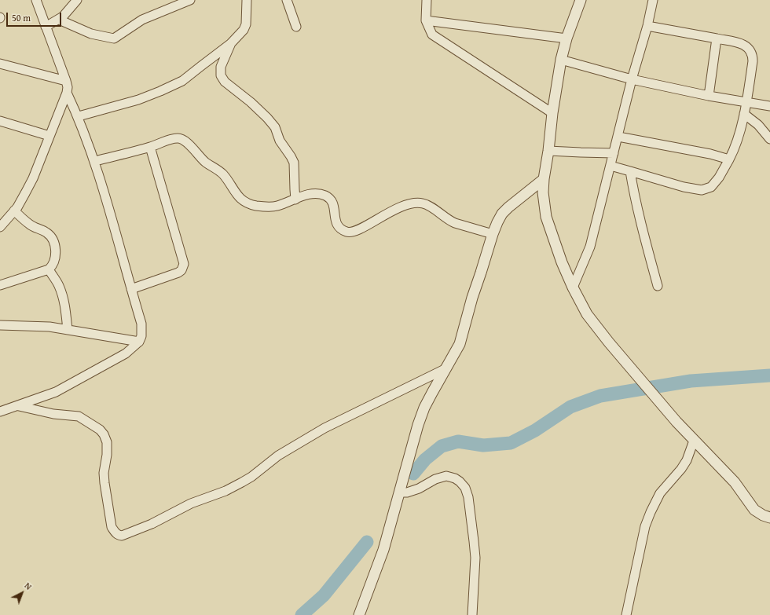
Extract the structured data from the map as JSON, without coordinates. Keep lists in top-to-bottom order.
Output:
{
  "scale_bar": "50 m",
  "north": "top right"
}
